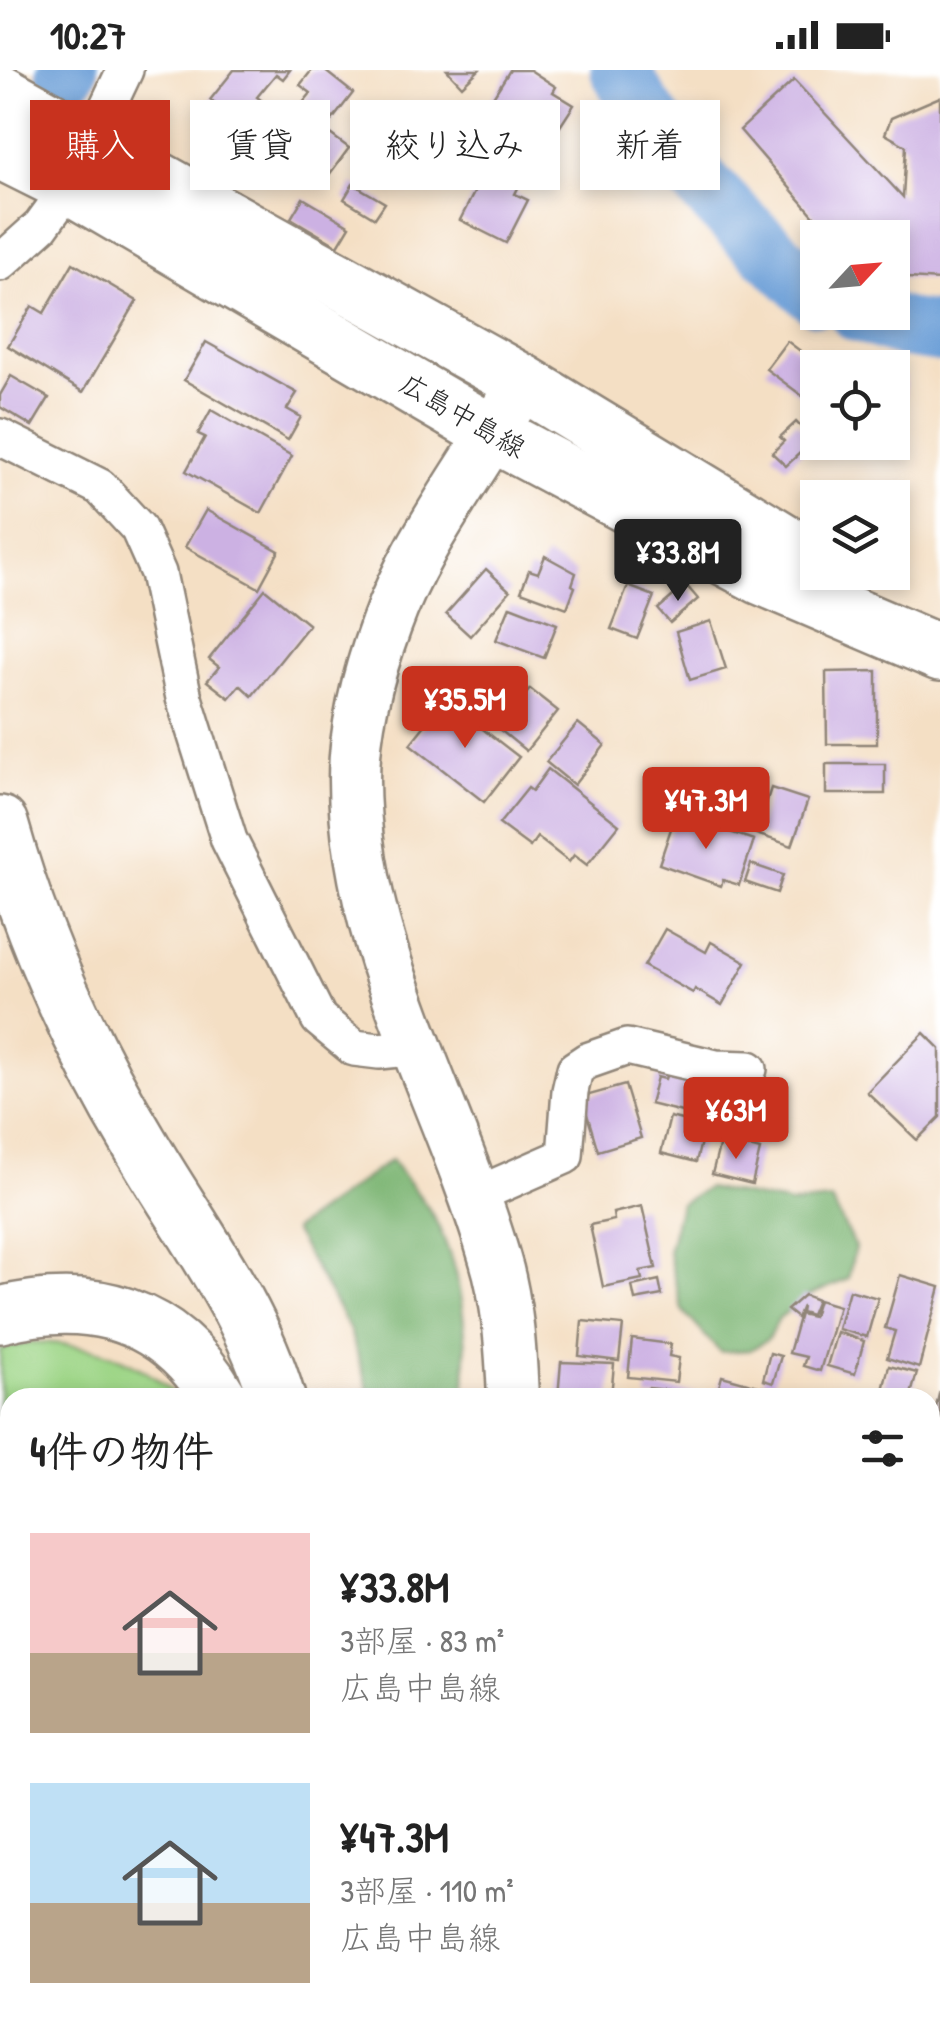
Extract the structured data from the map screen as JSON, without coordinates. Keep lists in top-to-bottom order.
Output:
{
  "streets": {
    "main road": ["広島中島線"]
  },
  "north": "top right",
  "page": {
    "status": "10:27",
    "chip": [
      "購入",
      "賃貸",
      "絞り込み",
      "新着"
    ],
    "price": [
      "¥33.8M",
      "¥35.5M",
      "¥47.3M",
      "¥63M"
    ],
    "heading": "4件の物件",
    "list": [
      {
        "name": "¥33.8M",
        "note": "3部屋 · 83 m² · 広島中島線"
      },
      {
        "name": "¥47.3M",
        "note": "3部屋 · 110 m² · 広島中島線"
      }
    ]
  }
}
